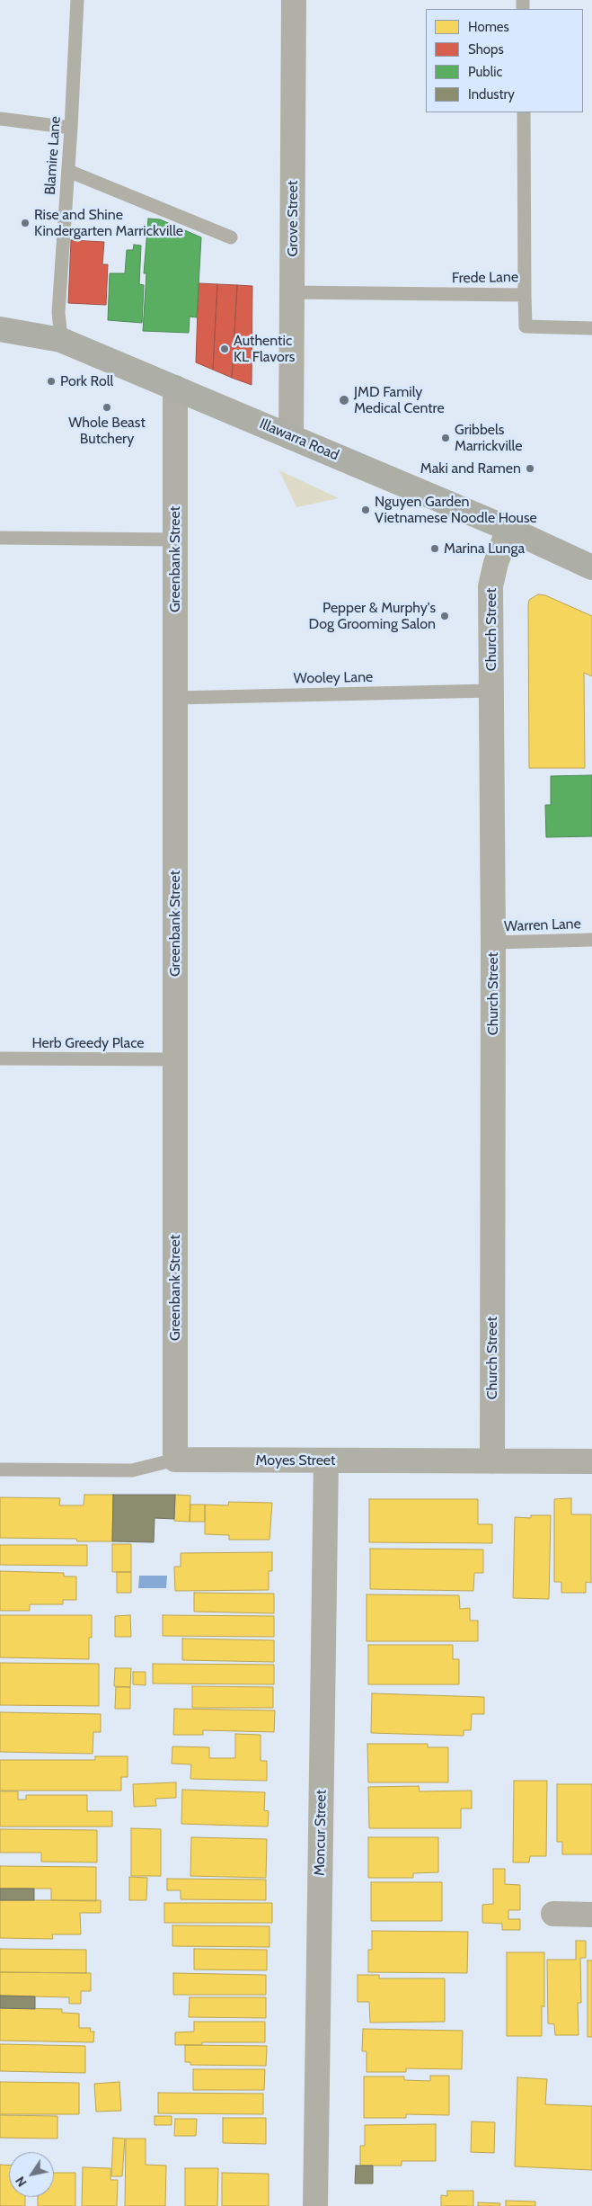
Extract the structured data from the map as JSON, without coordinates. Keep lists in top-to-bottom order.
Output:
{
  "streets": {
    "main road": ["Illawarra Road"],
    "street": [
      "Grove Street",
      "Greenbank Street",
      "Church Street",
      "Moyes Street",
      "Moncur Street"
    ],
    "lane": [
      "Blamire Lane",
      "Frede Lane",
      "Wooley Lane",
      "Warren Lane",
      "Herb Greedy Place"
    ]
  },
  "crossings": [
    ["Blamire Lane", "Illawarra Road"],
    ["Grove Street", "Frede Lane"],
    ["Grove Street", "Illawarra Road"],
    ["Illawarra Road", "Greenbank Street"],
    ["Illawarra Road", "Church Street"],
    ["Greenbank Street", "Wooley Lane"],
    ["Greenbank Street", "Herb Greedy Place"],
    ["Greenbank Street", "Moyes Street"],
    ["Church Street", "Wooley Lane"],
    ["Church Street", "Warren Lane"],
    ["Church Street", "Moyes Street"],
    ["Moyes Street", "Moncur Street"]
  ],
  "places": [
    "Rise and Shine Kindergarten Marrickville",
    "Authentic KL Flavors",
    "Pork Roll",
    "JMD Family Medical Centre",
    "Whole Beast Butchery",
    "Gribbels Marrickville",
    "Maki and Ramen",
    "Nguyen Garden Vietnamese Noodle House",
    "Marina Lunga",
    "Pepper & Murphy's Dog Grooming Salon"
  ],
  "legend": [
    "Homes",
    "Shops",
    "Public",
    "Industry"
  ],
  "north": "bottom left"
}
